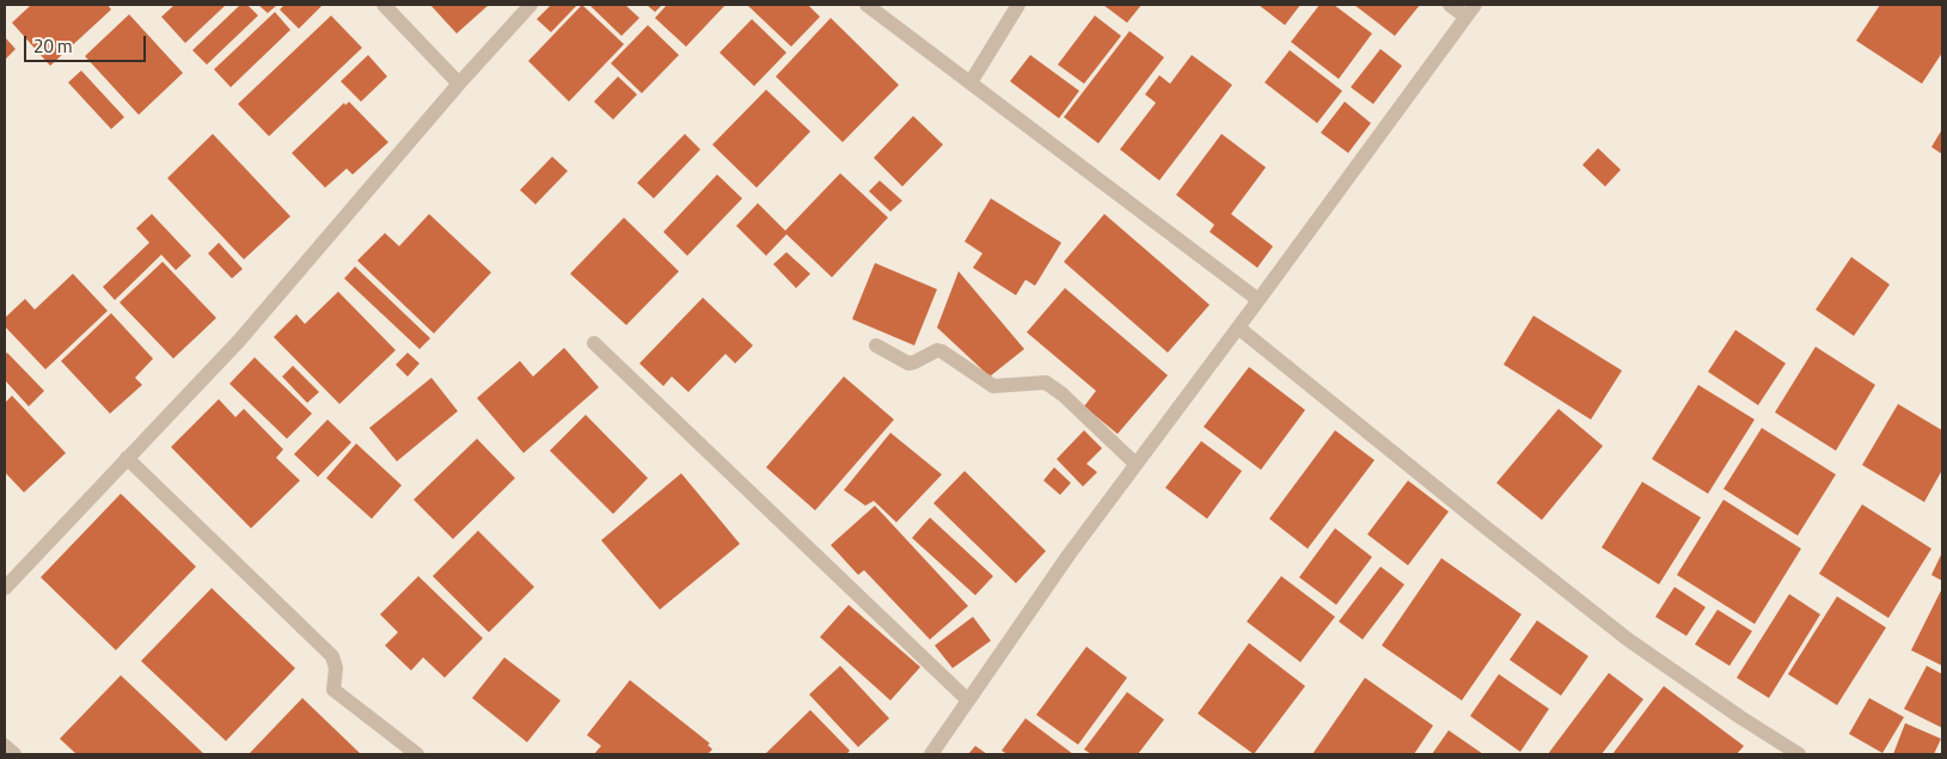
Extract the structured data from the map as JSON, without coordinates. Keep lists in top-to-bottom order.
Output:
{
  "scale_bar": "20 m"
}
